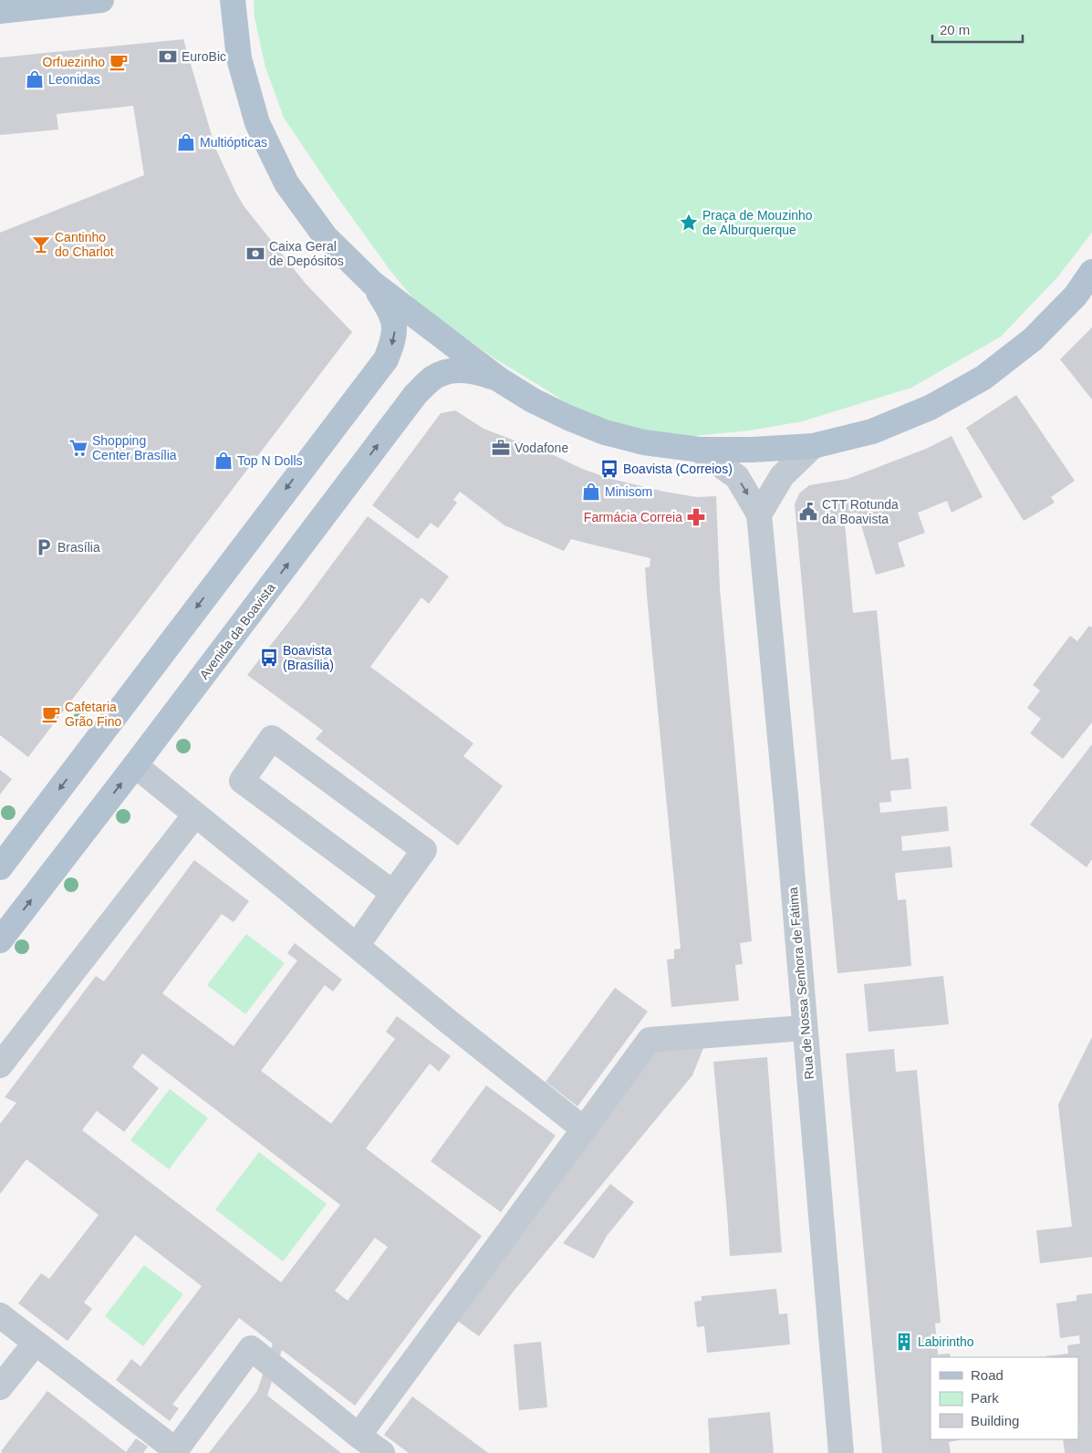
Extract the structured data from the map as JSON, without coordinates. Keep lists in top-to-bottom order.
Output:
{
  "streets": {
    "main road": ["Avenida da Boavista"],
    "street": ["Rua de Nossa Senhora de Fátima"]
  },
  "places": {
    "bank": ["EuroBic", "Caixa Geral de Depósitos"],
    "cafe": ["Orfuezinho", "Cafetaria Grão Fino"],
    "shop": [
      "Leonidas",
      "Multiópticas",
      "Top N Dolls",
      "Minisom"
    ],
    "place": ["Praça de Mouzinho de Alburquerque"],
    "bar": ["Cantinho do Charlot"],
    "supermarket": ["Shopping Center Brasília"],
    "office": ["Vodafone"],
    "bus stop": ["Boavista (Correios)", "Boavista (Brasília)"],
    "public building": ["CTT Rotunda da Boavista"],
    "pharmacy": ["Farmácia Correia"],
    "parking": ["Brasília"],
    "building": ["Labirintho"]
  },
  "legend": ["Road", "Park", "Building"],
  "scale_bar": "20 m"
}
